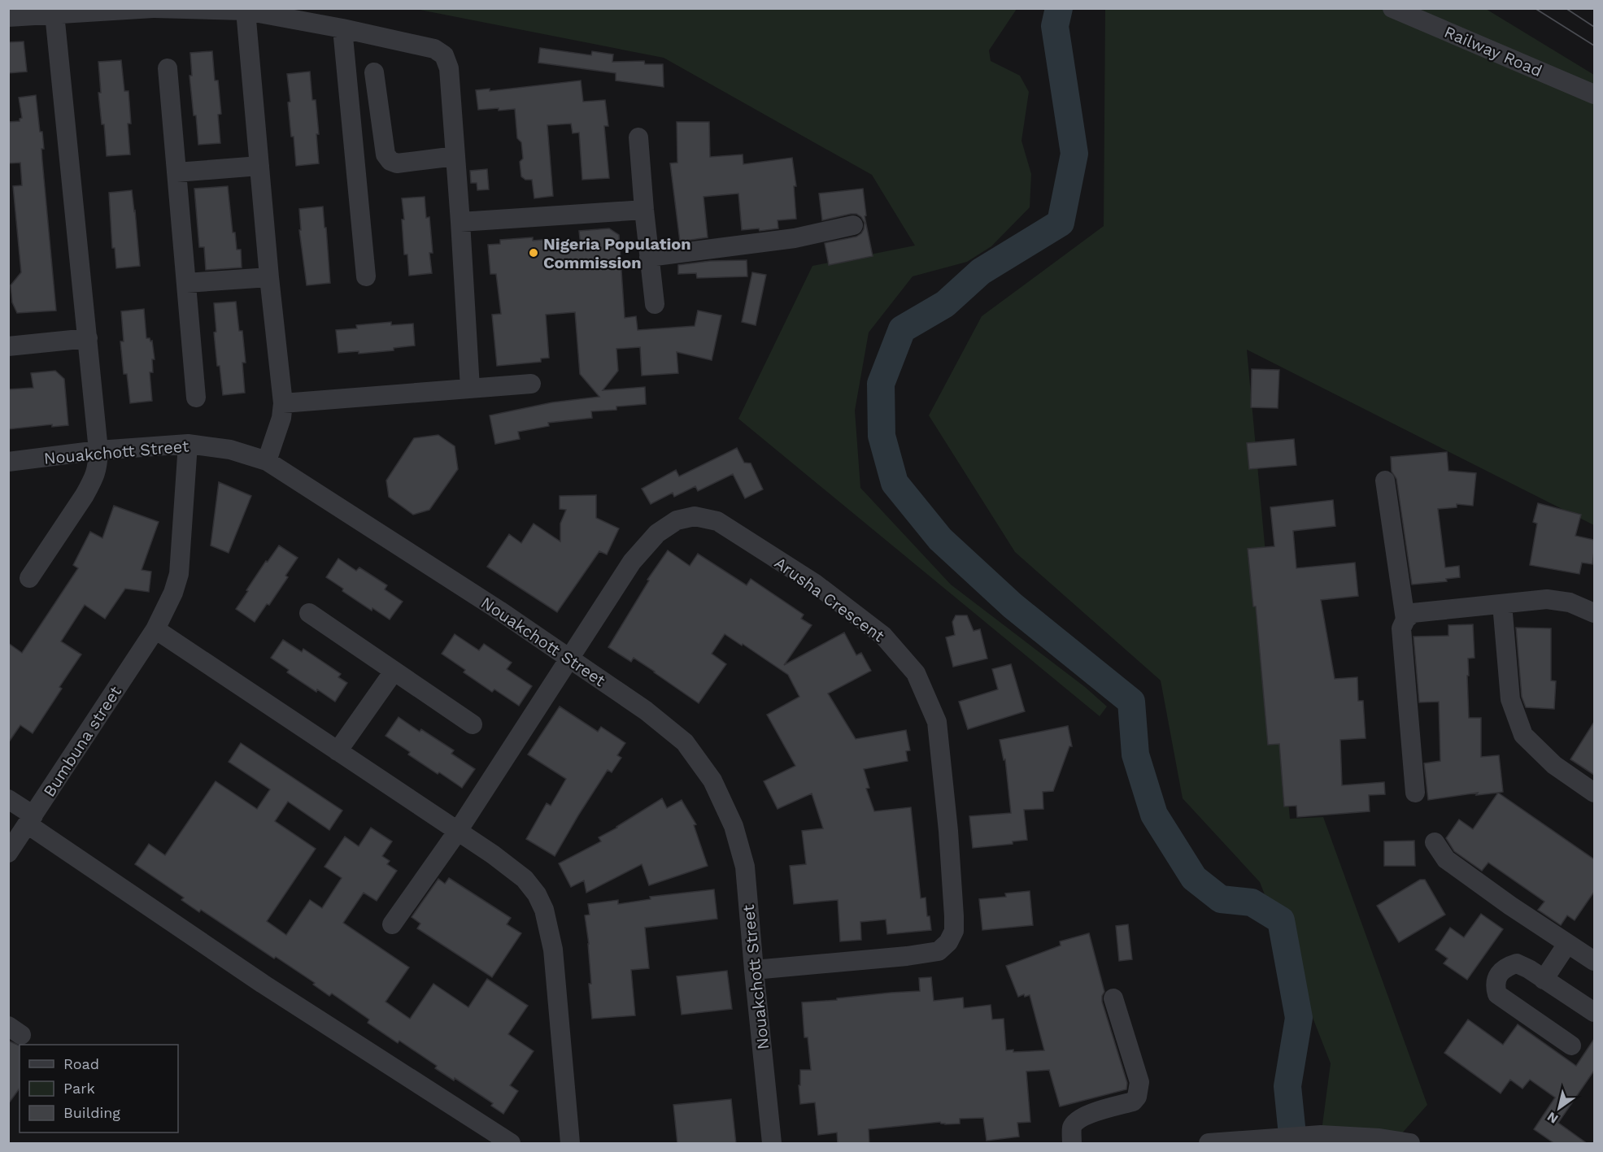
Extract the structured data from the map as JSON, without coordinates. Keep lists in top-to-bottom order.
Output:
{
  "streets": {
    "street": [
      "Railway Road",
      "Nouakchott Street",
      "Arusha Crescent",
      "Bumbuna street"
    ]
  },
  "crossings": [
    ["Nouakchott Street", "Arusha Crescent"],
    ["Nouakchott Street", "Bumbuna street"]
  ],
  "places": ["Nigeria Population Commission"],
  "legend": ["Road", "Park", "Building"],
  "north": "bottom left"
}
